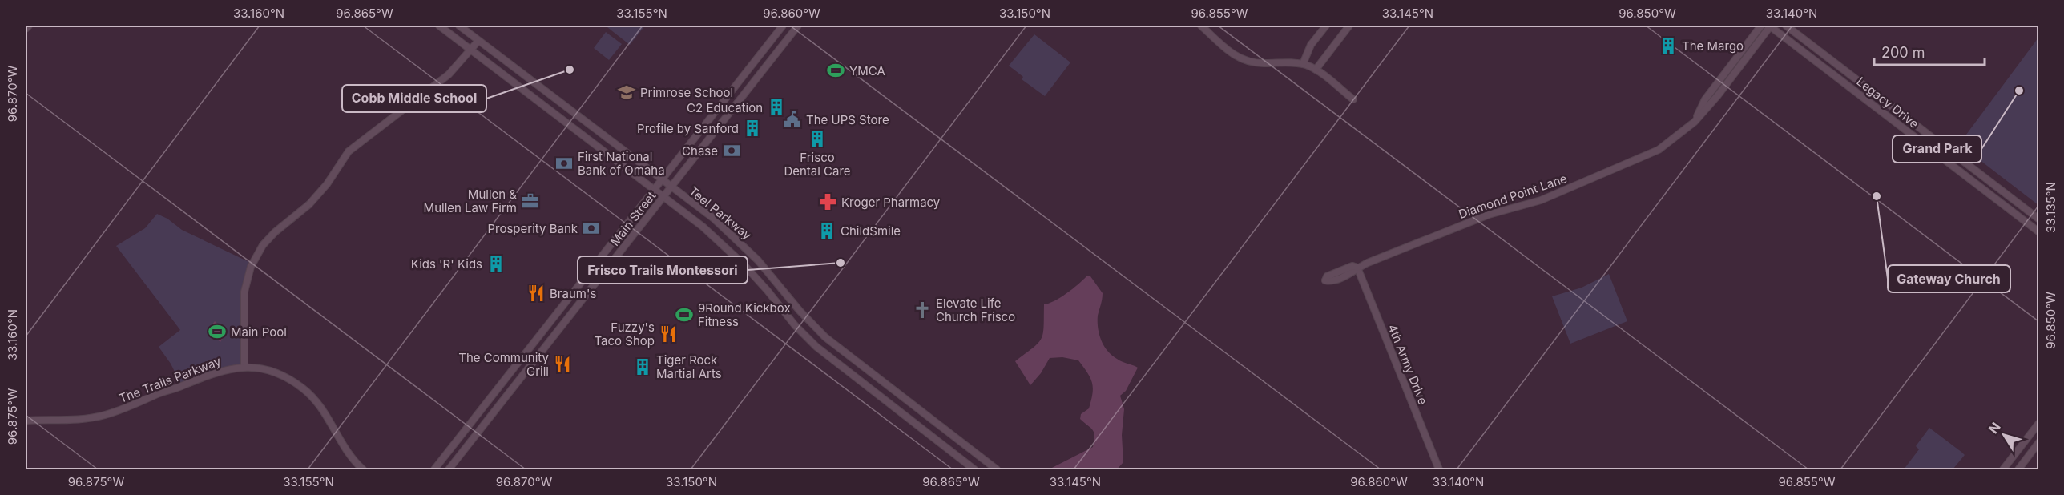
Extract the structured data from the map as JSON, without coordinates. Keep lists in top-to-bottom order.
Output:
{
  "streets": {
    "main road": [
      "Legacy Drive",
      "Diamond Point Lane",
      "Teel Parkway",
      "Main Street",
      "4th Army Drive",
      "The Trails Parkway"
    ]
  },
  "crossings": [
    ["Legacy Drive", "Diamond Point Lane"],
    ["Diamond Point Lane", "4th Army Drive"],
    ["Teel Parkway", "Main Street"]
  ],
  "places": {
    "building": [
      "The Margo",
      "C2 Education",
      "Profile by Sanford",
      "Frisco Dental Care",
      "ChildSmile",
      "Kids 'R' Kids",
      "Tiger Rock Martial Arts"
    ],
    "other": [
      "Cobb Middle School",
      "Grand Park",
      "Gateway Church",
      "Frisco Trails Montessori"
    ],
    "sports": ["YMCA", "9Round Kickbox Fitness", "Main Pool"],
    "school or university": ["Primrose School"],
    "public building": ["The UPS Store"],
    "bank": ["Chase", "First National Bank of Omaha", "Prosperity Bank"],
    "office": ["Mullen & Mullen Law Firm"],
    "pharmacy": ["Kroger Pharmacy"],
    "restaurant": ["Braum's", "Fuzzy's Taco Shop", "The Community Grill"],
    "church": ["Elevate Life Church Frisco"]
  },
  "scale_bar": "200 m",
  "north": "top left",
  "coordinates": [
    "33.160°N",
    "96.865°W",
    "33.155°N",
    "96.860°W",
    "33.150°N",
    "96.855°W",
    "33.145°N",
    "96.850°W",
    "33.140°N",
    "96.870°W",
    "33.135°N",
    "96.875°W"
  ]
}
